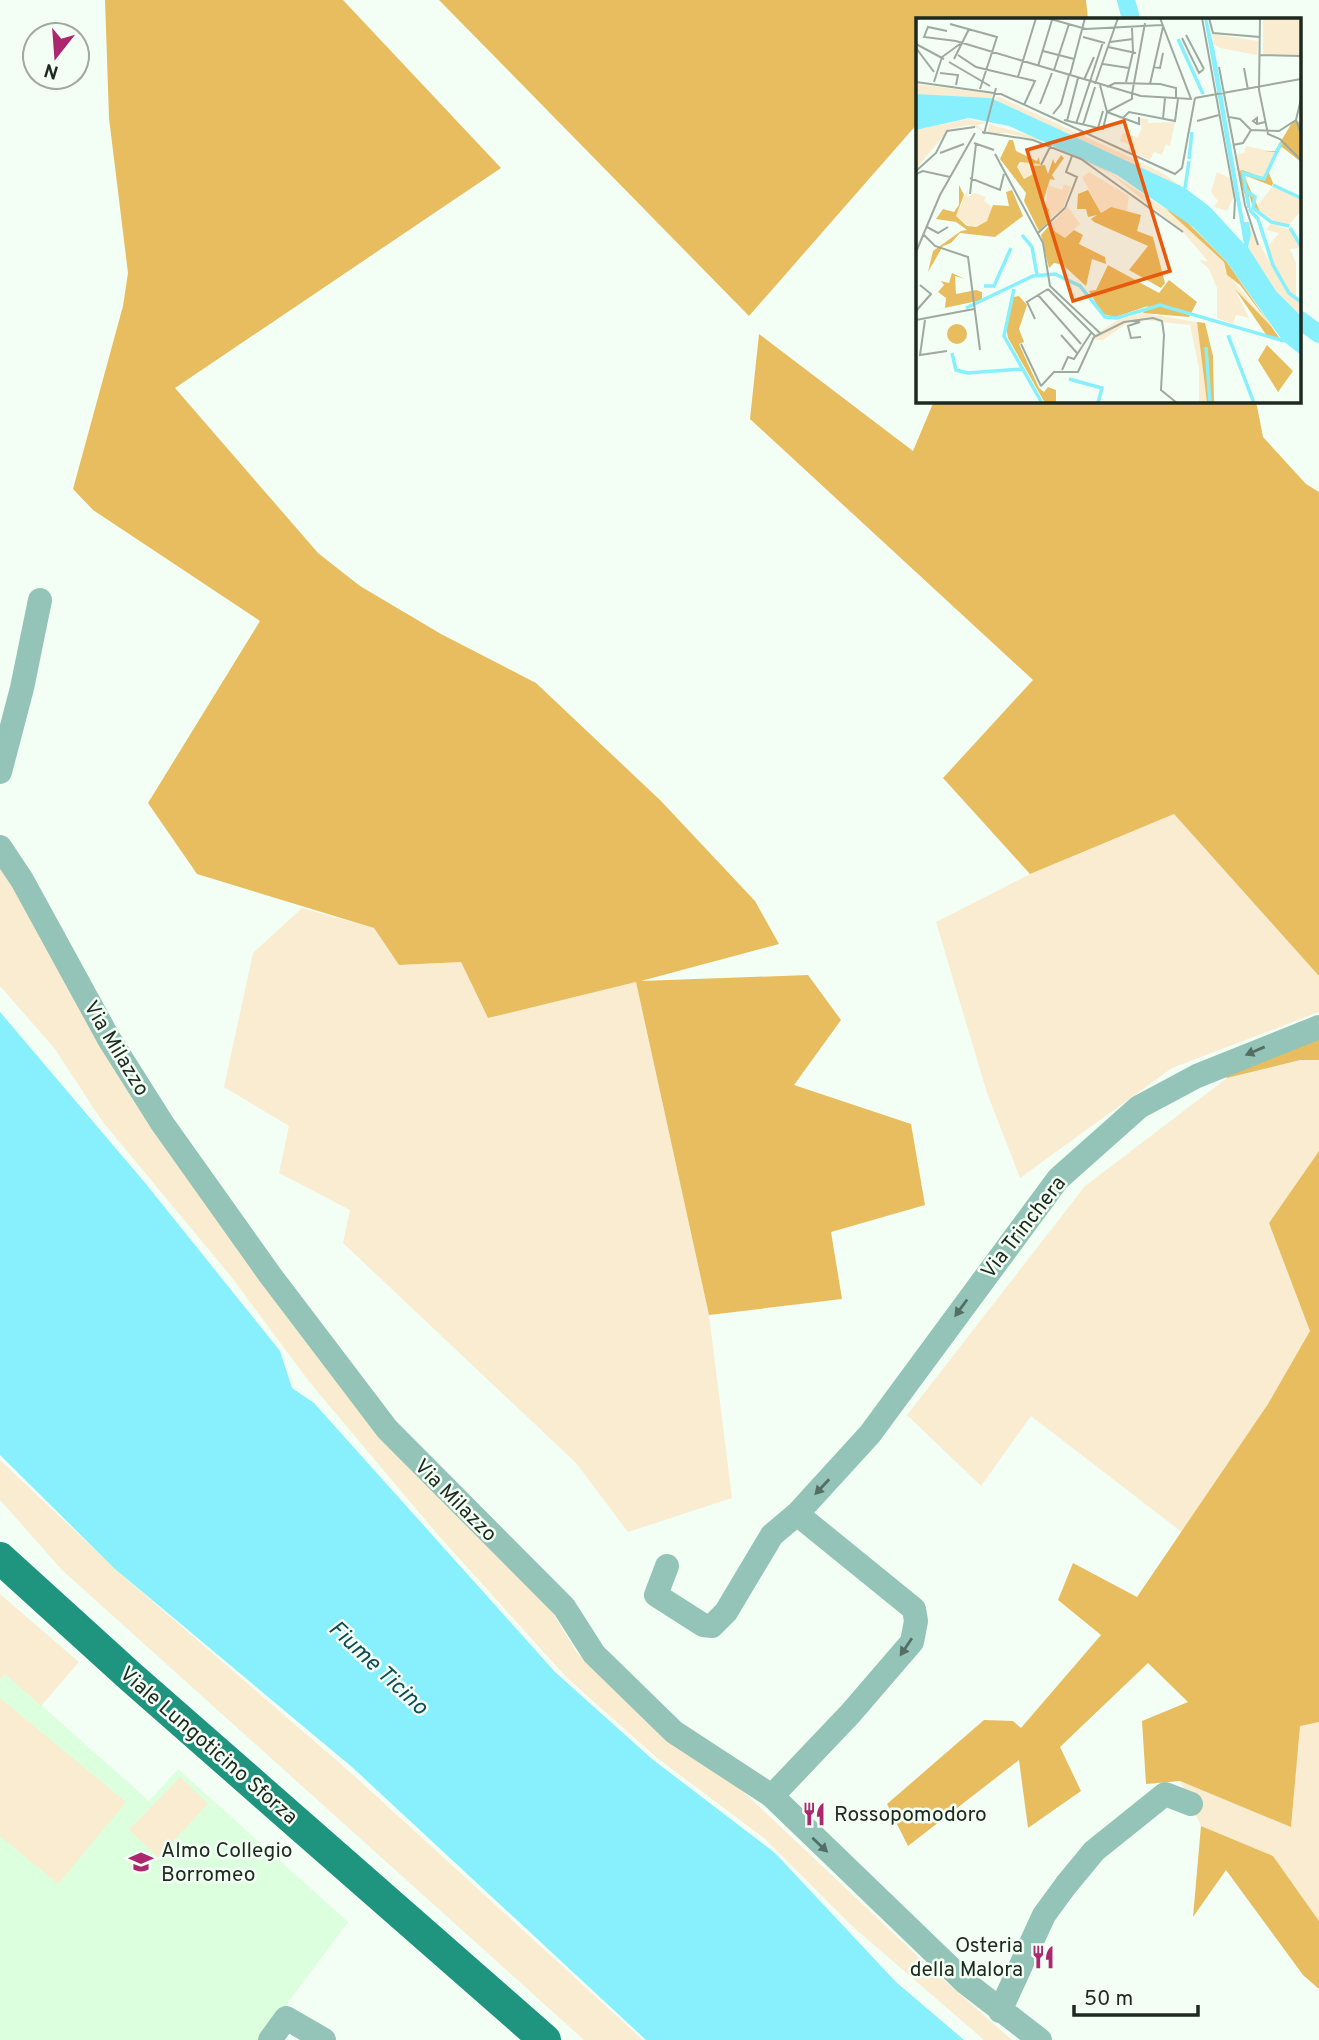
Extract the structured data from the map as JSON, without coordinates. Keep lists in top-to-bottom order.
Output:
{
  "streets": {
    "main road": ["Viale Lungoticino Sforza"],
    "street": ["Via Milazzo", "Via Trinchera"]
  },
  "one_way": ["Via Trinchera"],
  "water": ["Fiume Ticino"],
  "places": {
    "restaurant": ["Rossopomodoro", "Osteria della Malora"],
    "school or university": ["Almo Collegio Borromeo"]
  },
  "scale_bar": "50 m",
  "north": "bottom"
}
